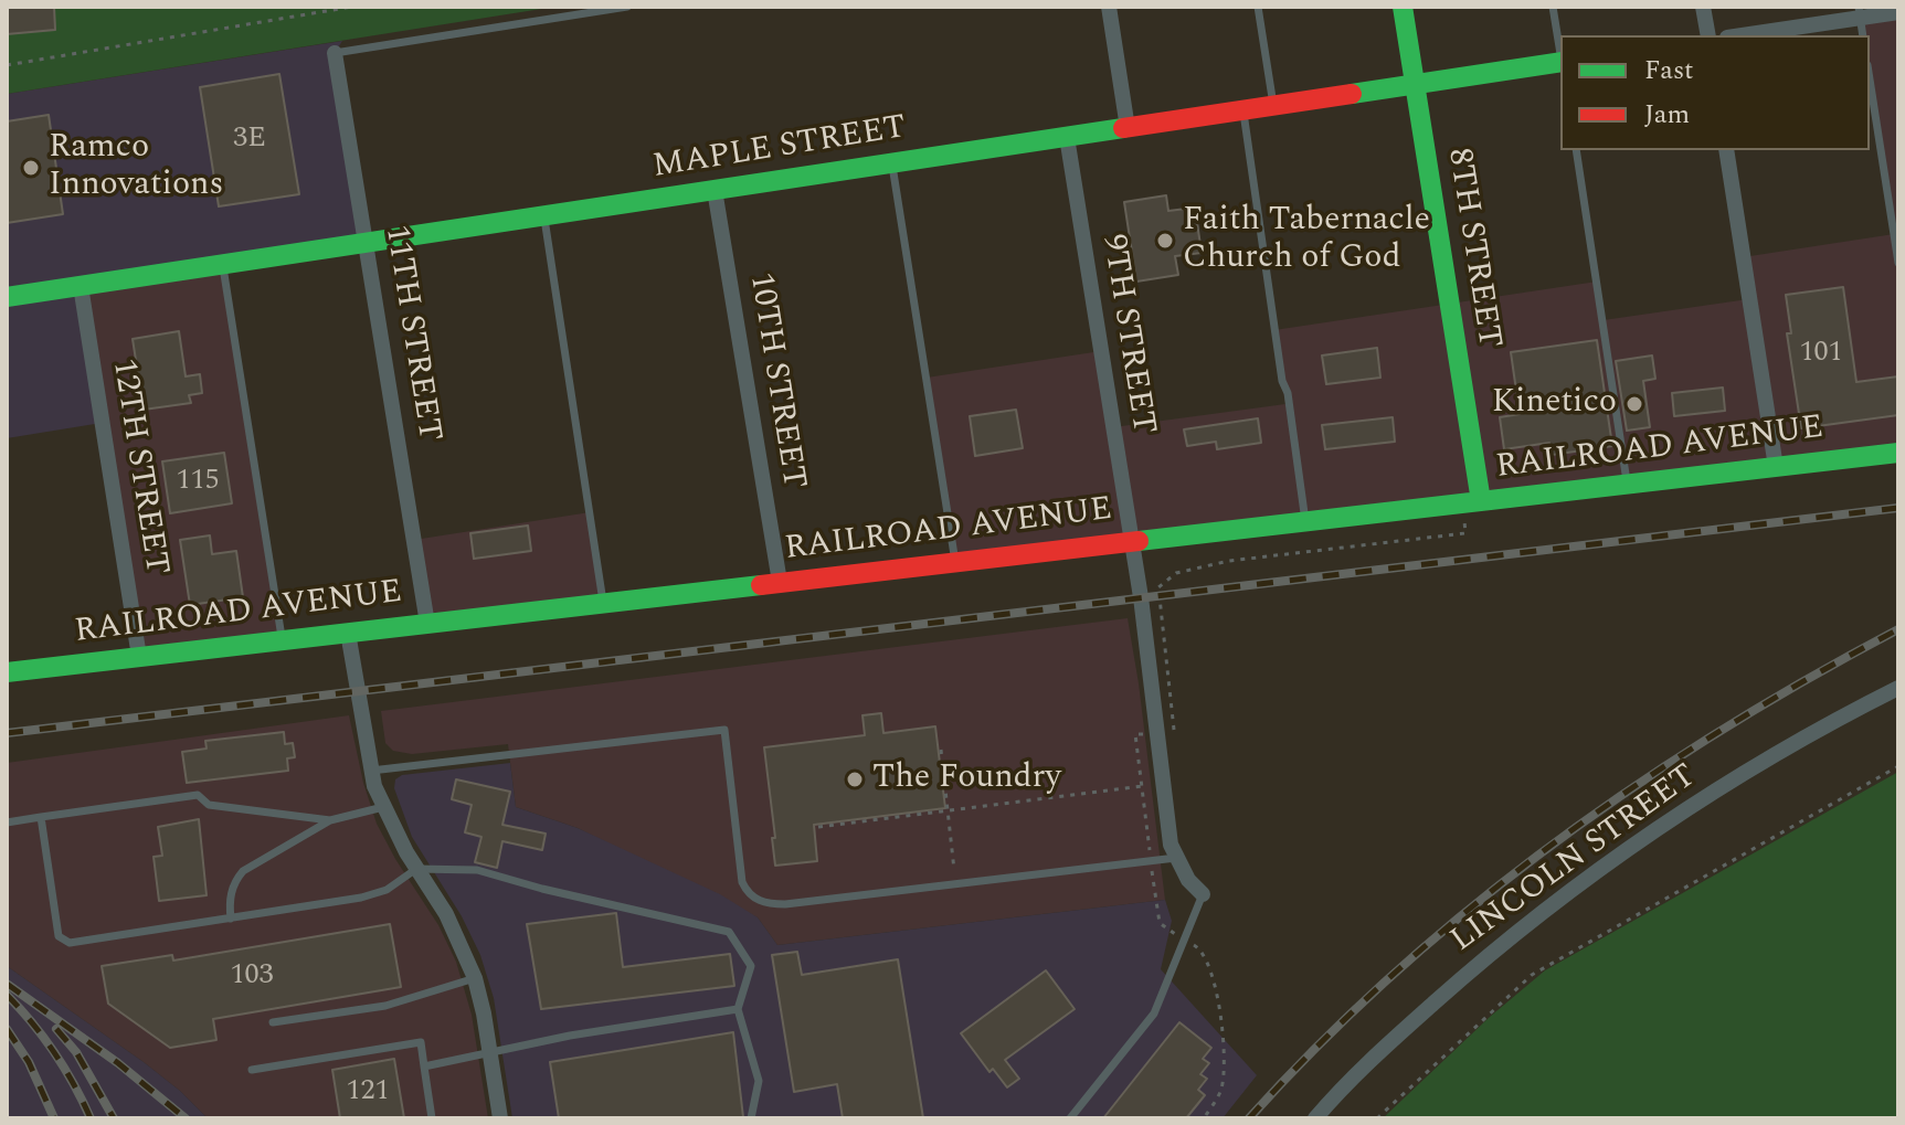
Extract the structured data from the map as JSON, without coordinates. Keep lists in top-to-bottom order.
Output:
{
  "streets": {
    "street": [
      "MAPLE STREET",
      "8TH STREET",
      "11TH STREET",
      "9TH STREET",
      "10TH STREET",
      "RAILROAD AVENUE",
      "12TH STREET",
      "LINCOLN STREET"
    ]
  },
  "crossings": [
    ["MAPLE STREET", "8TH STREET"],
    ["MAPLE STREET", "11TH STREET"],
    ["MAPLE STREET", "9TH STREET"],
    ["MAPLE STREET", "10TH STREET"],
    ["MAPLE STREET", "12TH STREET"],
    ["8TH STREET", "RAILROAD AVENUE"],
    ["11TH STREET", "RAILROAD AVENUE"],
    ["9TH STREET", "RAILROAD AVENUE"],
    ["10TH STREET", "RAILROAD AVENUE"],
    ["RAILROAD AVENUE", "12TH STREET"]
  ],
  "places": [
    "Ramco Innovations",
    "Faith Tabernacle Church of God",
    "Kinetico",
    "The Foundry"
  ],
  "house_numbers": [
    "3E",
    "101",
    "115",
    "103",
    "121"
  ],
  "legend": ["Fast", "Jam"]
}
